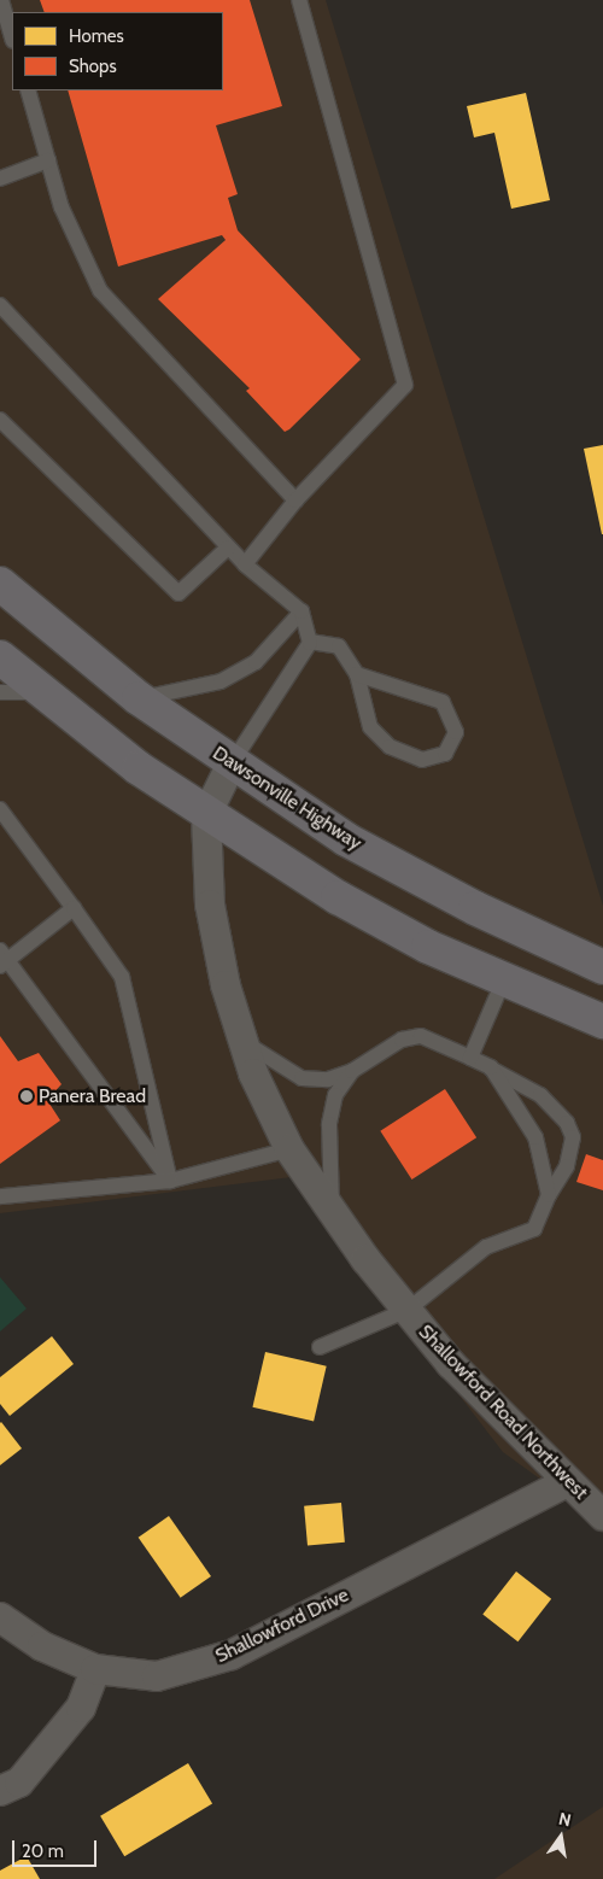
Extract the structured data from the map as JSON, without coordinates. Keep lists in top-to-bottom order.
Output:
{
  "streets": {
    "main road": ["Dawsonville Highway"],
    "street": ["Shallowford Road Northwest", "Shallowford Drive"]
  },
  "crossings": [
    ["Shallowford Road Northwest", "Shallowford Drive"]
  ],
  "places": ["Panera Bread"],
  "legend": ["Homes", "Shops"],
  "scale_bar": "20 m",
  "north": "top"
}
